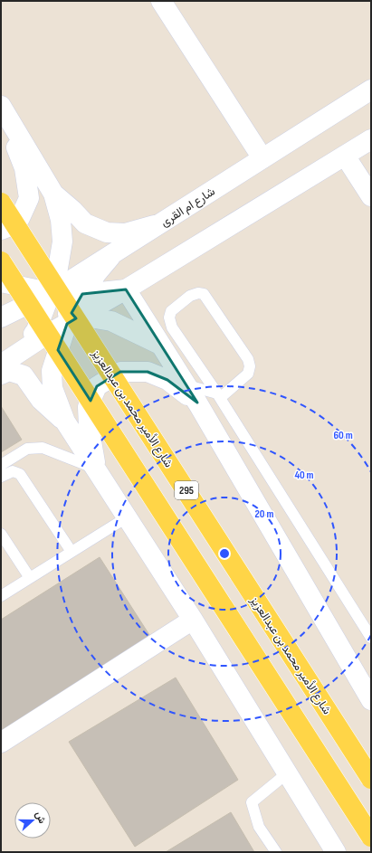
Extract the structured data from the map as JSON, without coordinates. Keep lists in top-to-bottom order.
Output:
{
  "streets": {
    "main road": ["شارع الأمير محمد بن عبدالعزيز", "295"],
    "street": ["شارع ام القرى"]
  },
  "north": "right",
  "rings": ["60 m", "40 m", "20 m"]
}
